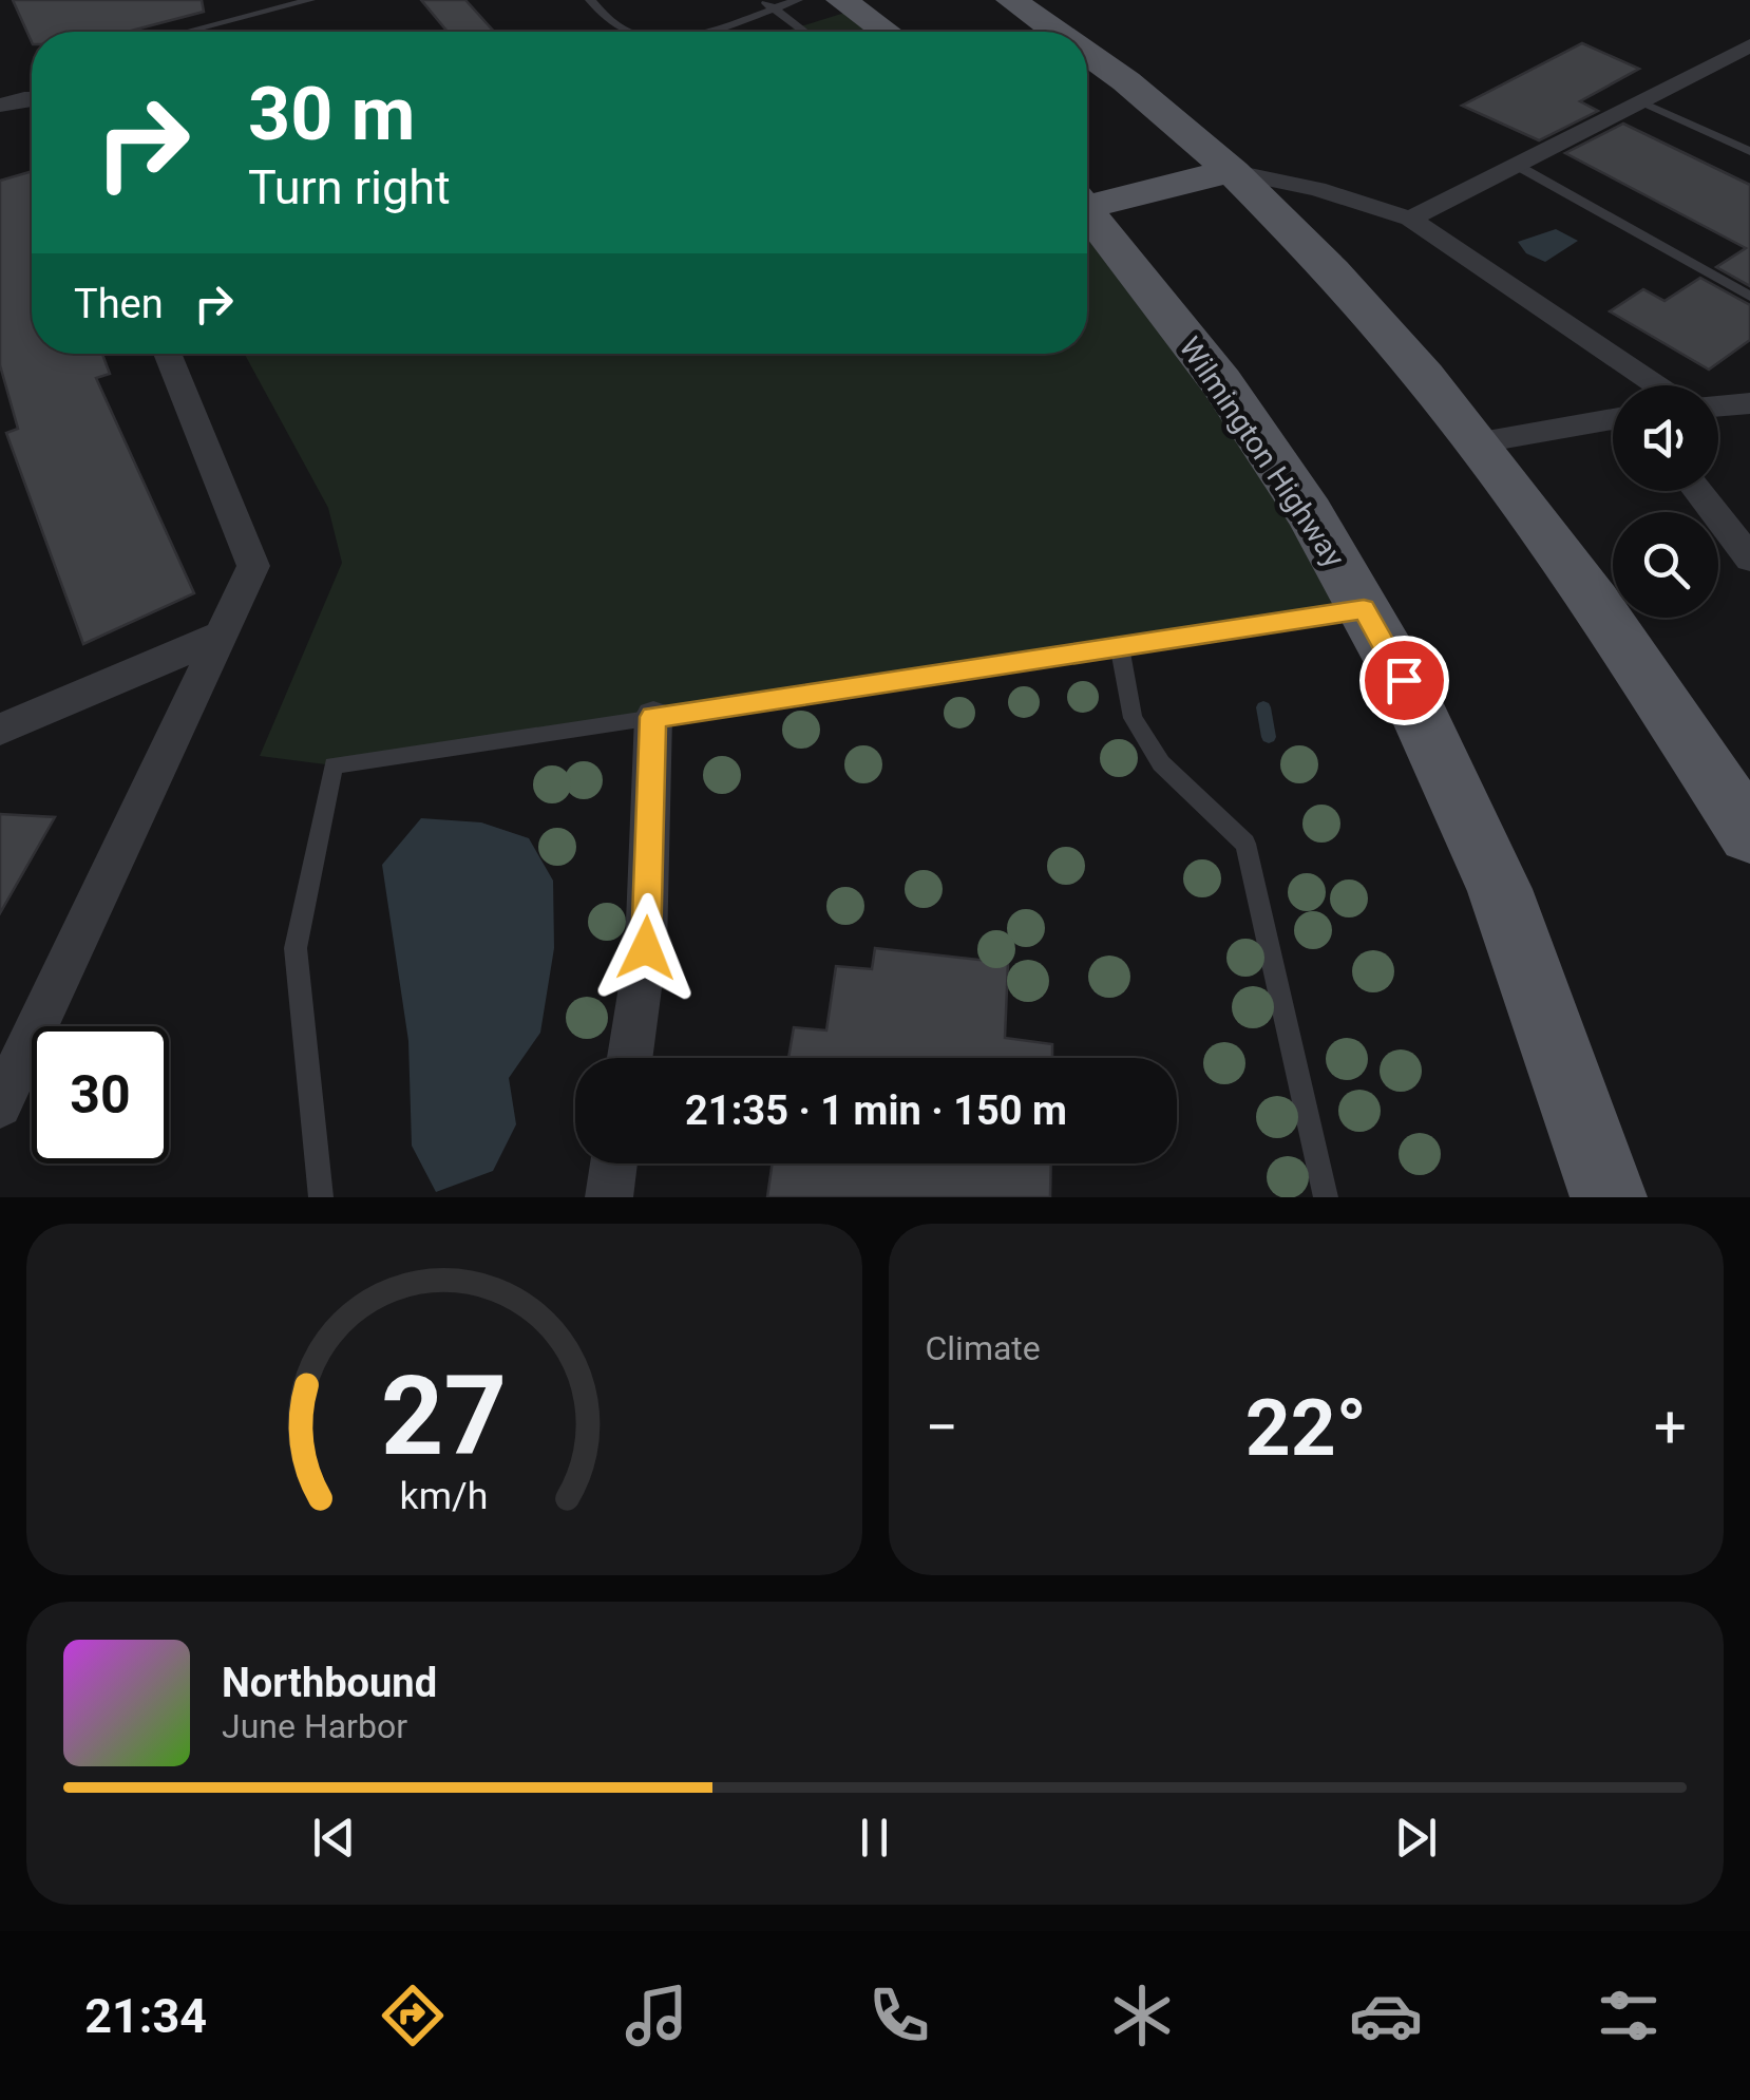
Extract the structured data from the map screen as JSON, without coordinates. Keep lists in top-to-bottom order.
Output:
{
  "streets": {
    "main road": ["Wilmington Highway"]
  },
  "page": {
    "turn": ["30 m", "Turn right"],
    "then": "Then",
    "limit": "30",
    "trip": "21:35 · 1 min · 150 m",
    "tile": "Climate",
    "heat": ["−", "22°", "+"],
    "song": ["Northbound", "June Harbor"],
    "tabs": "21:34",
    "gauge": ["27", "km/h"]
  }
}
